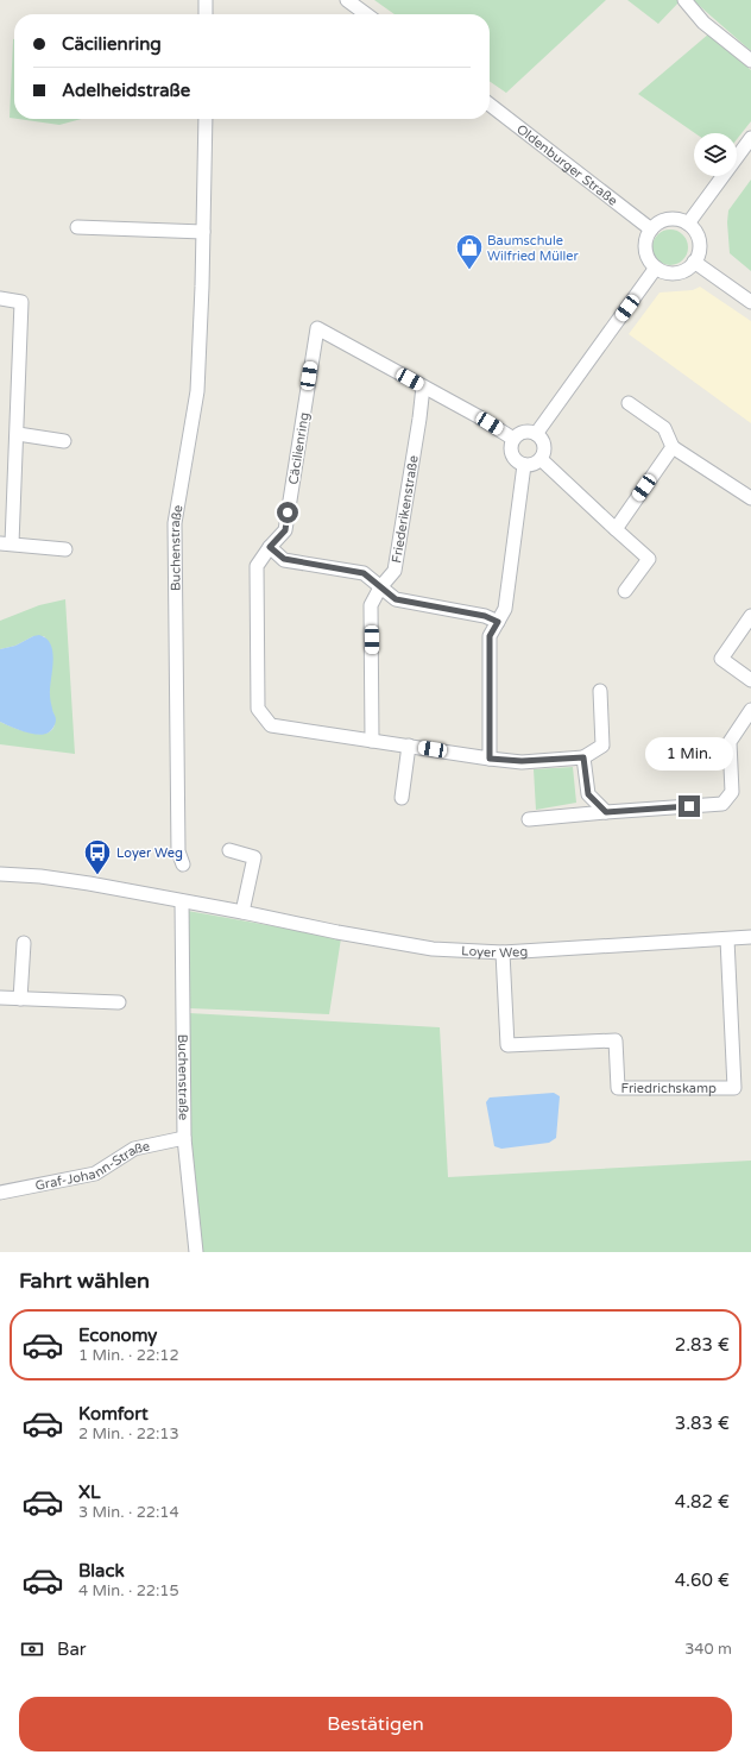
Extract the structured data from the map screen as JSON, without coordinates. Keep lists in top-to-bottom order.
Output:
{
  "streets": {
    "street": [
      "Oldenburger Straße",
      "Cäcilienring",
      "Friederikenstraße",
      "Buchenstraße",
      "Loyer Weg",
      "Friedrichskamp",
      "Graf-Johann-Straße"
    ]
  },
  "crossings": [
    ["Cäcilienring", "Friederikenstraße"],
    ["Buchenstraße", "Loyer Weg"],
    ["Buchenstraße", "Graf-Johann-Straße"],
    ["Loyer Weg", "Friedrichskamp"]
  ],
  "places": {
    "shop": ["Baumschule Wilfried Müller"],
    "bus stop": ["Loyer Weg"]
  },
  "page": {
    "banner": ["Cäcilienring", "Adelheidstraße"],
    "bubble": "1 Min.",
    "heading": "Fahrt wählen",
    "list": [
      {
        "name": "Economy",
        "note": "1 Min. · 22:12",
        "value": "2.83 €"
      },
      {
        "name": "Komfort",
        "note": "2 Min. · 22:13",
        "value": "3.83 €"
      },
      {
        "name": "XL",
        "note": "3 Min. · 22:14",
        "value": "4.82 €"
      },
      {
        "name": "Black",
        "note": "4 Min. · 22:15",
        "value": "4.60 €"
      }
    ],
    "pay": ["Bar", "340 m"],
    "buttons": "Bestätigen"
  }
}
